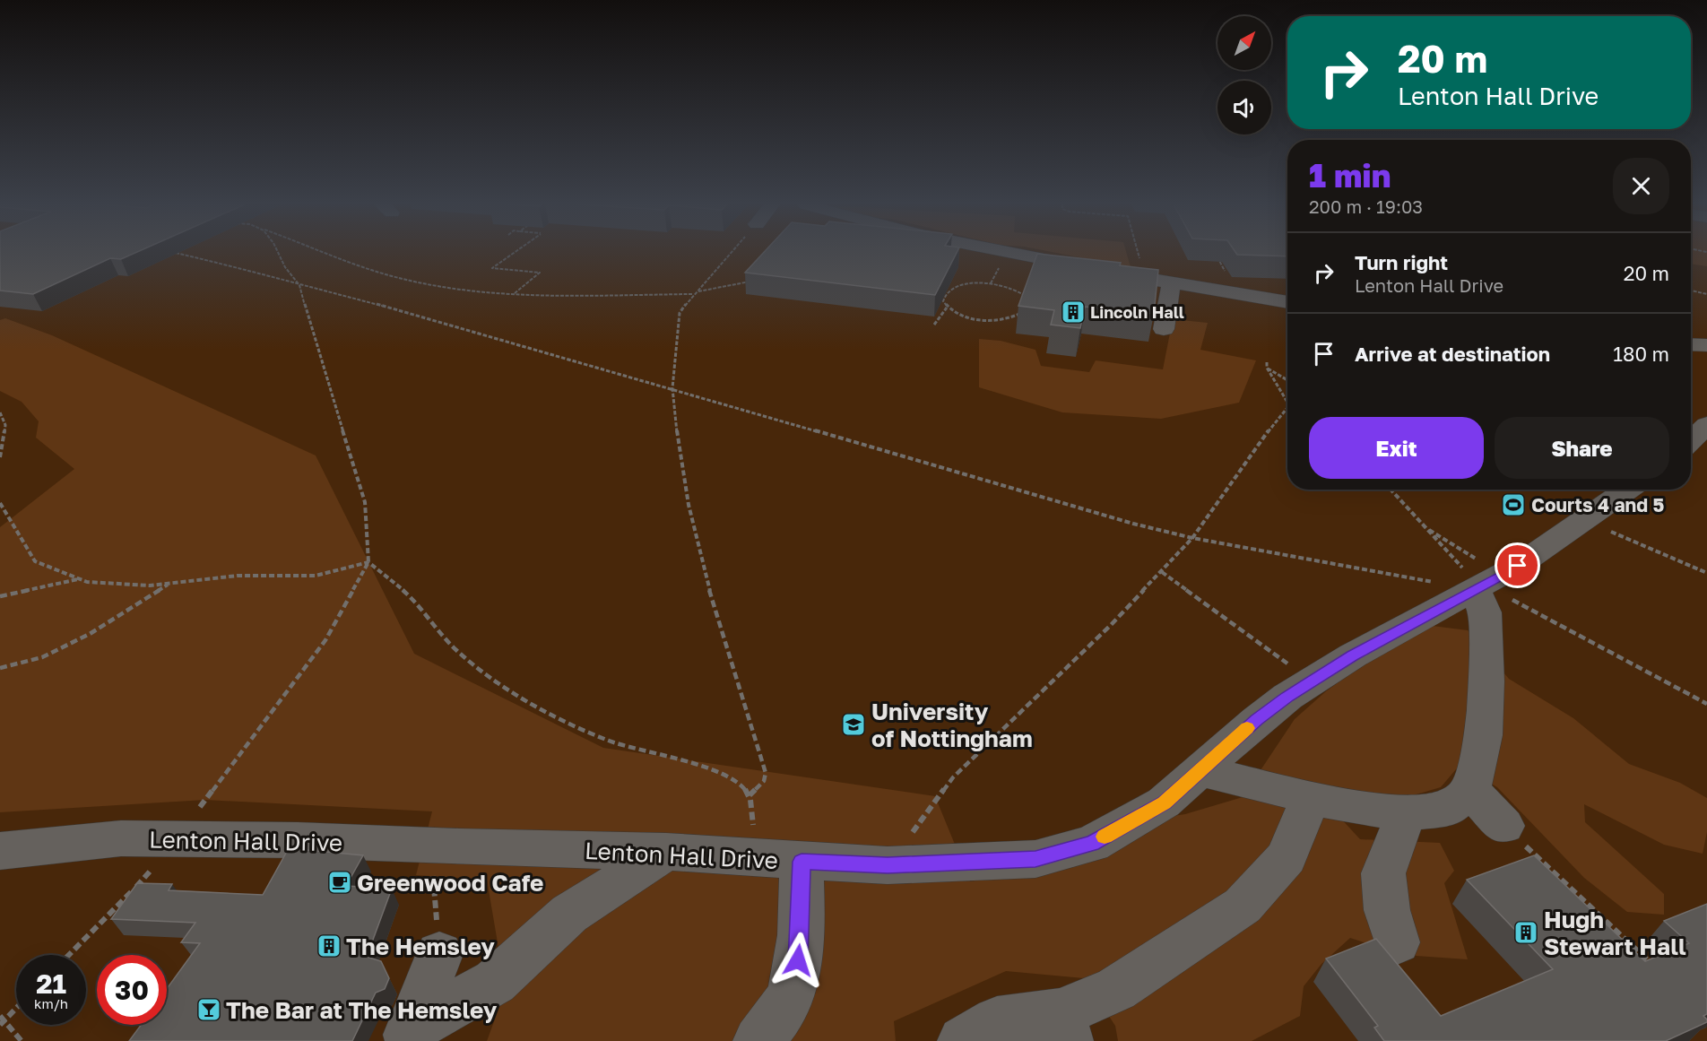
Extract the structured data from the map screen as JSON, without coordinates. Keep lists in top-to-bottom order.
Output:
{
  "streets": {
    "street": ["Lenton Hall Drive"]
  },
  "places": {
    "building": ["Lincoln Hall", "Hugh Stewart Hall", "The Hemsley"],
    "sports": ["Courts 4 and 5"],
    "school or university": ["University of Nottingham"],
    "cafe": ["Greenwood Cafe"],
    "bar": ["The Bar at The Hemsley"]
  },
  "north": "top right",
  "page": {
    "turn": ["20 m", "Lenton Hall Drive"],
    "heading": ["1 min", "200 m · 19:03"],
    "list": [
      {
        "name": "Turn right",
        "note": "Lenton Hall Drive",
        "value": "20 m"
      },
      {
        "name": "Arrive at destination",
        "value": "180 m"
      }
    ],
    "buttons": ["Exit", "Share"],
    "speed": "21 km/h",
    "limit": "30"
  }
}
